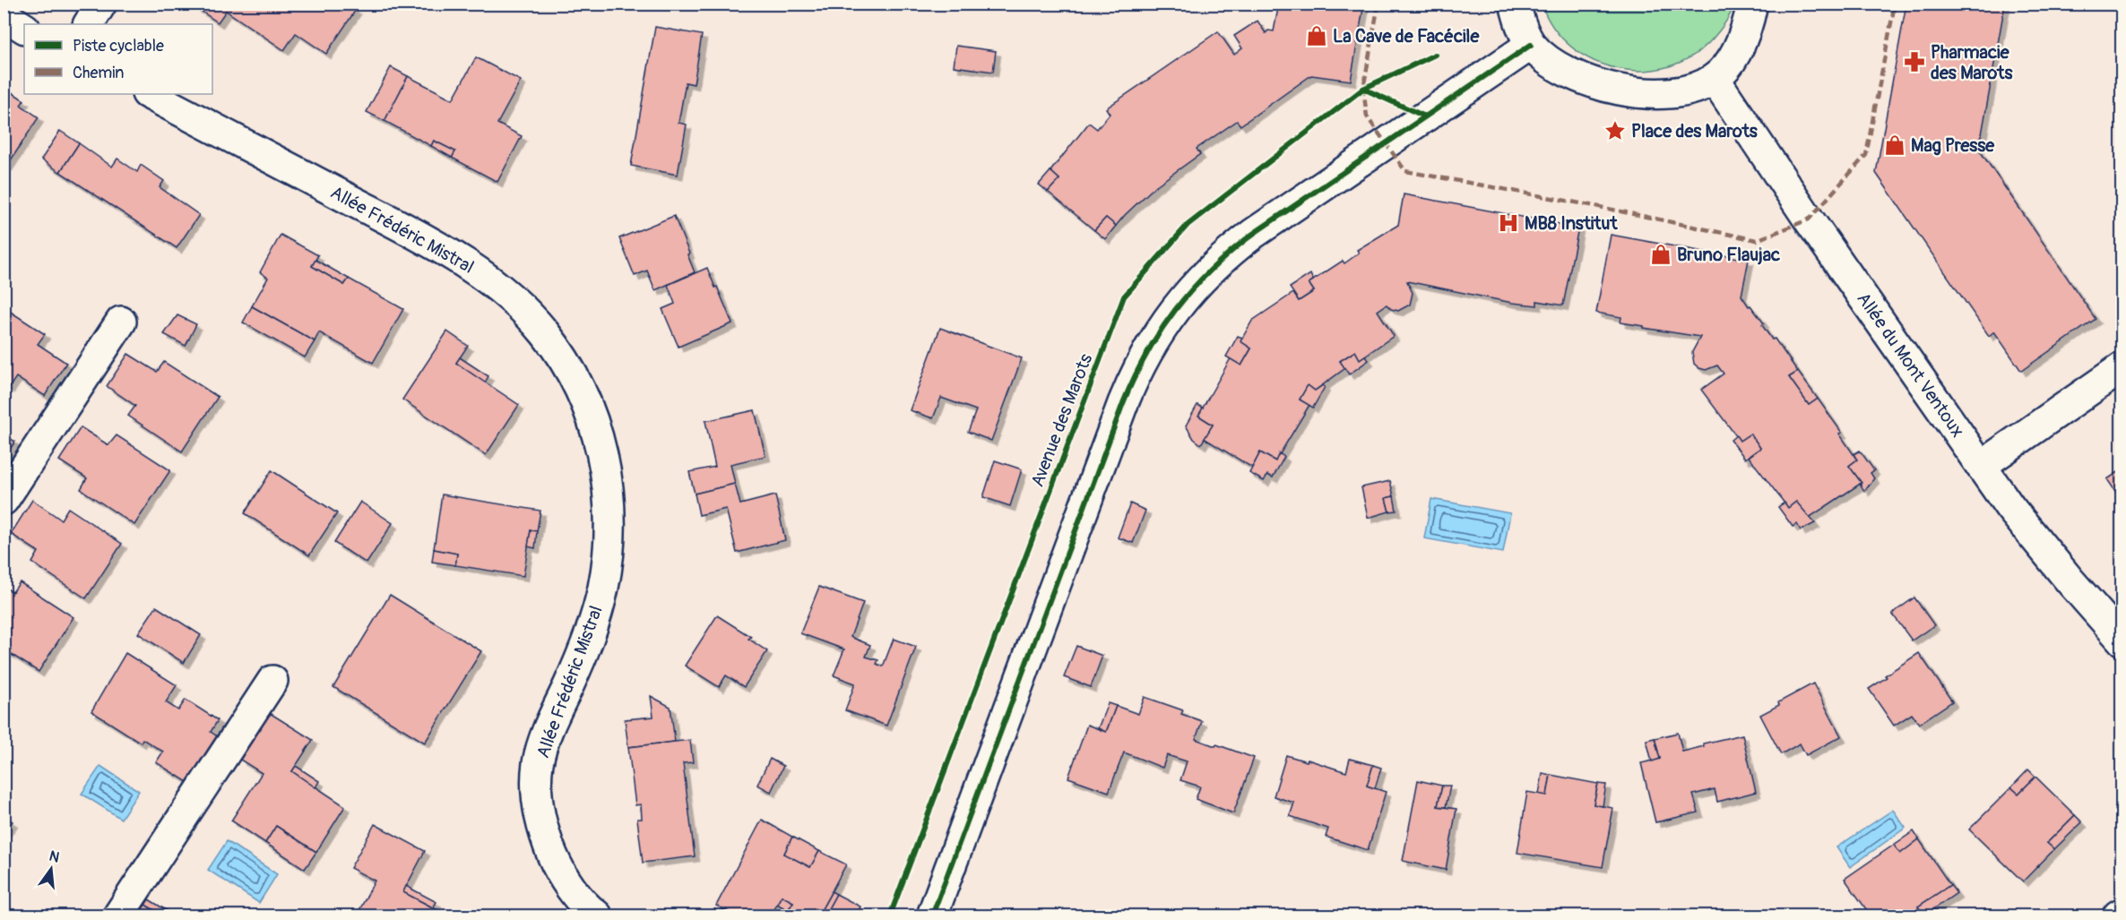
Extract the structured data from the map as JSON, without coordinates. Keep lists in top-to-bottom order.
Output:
{
  "streets": {
    "street": ["Allée Frédéric Mistral", "Allée du Mont Ventoux"],
    "cycle path": ["Avenue des Marots"]
  },
  "places": {
    "shop": ["La Cave de Facécile", "Mag Presse", "Bruno Flaujac"],
    "pharmacy": ["Pharmacie des Marots"],
    "place": ["Place des Marots"],
    "hospital": ["MB8 Institut"]
  },
  "legend": ["Piste cyclable", "Chemin"],
  "north": "top"
}
